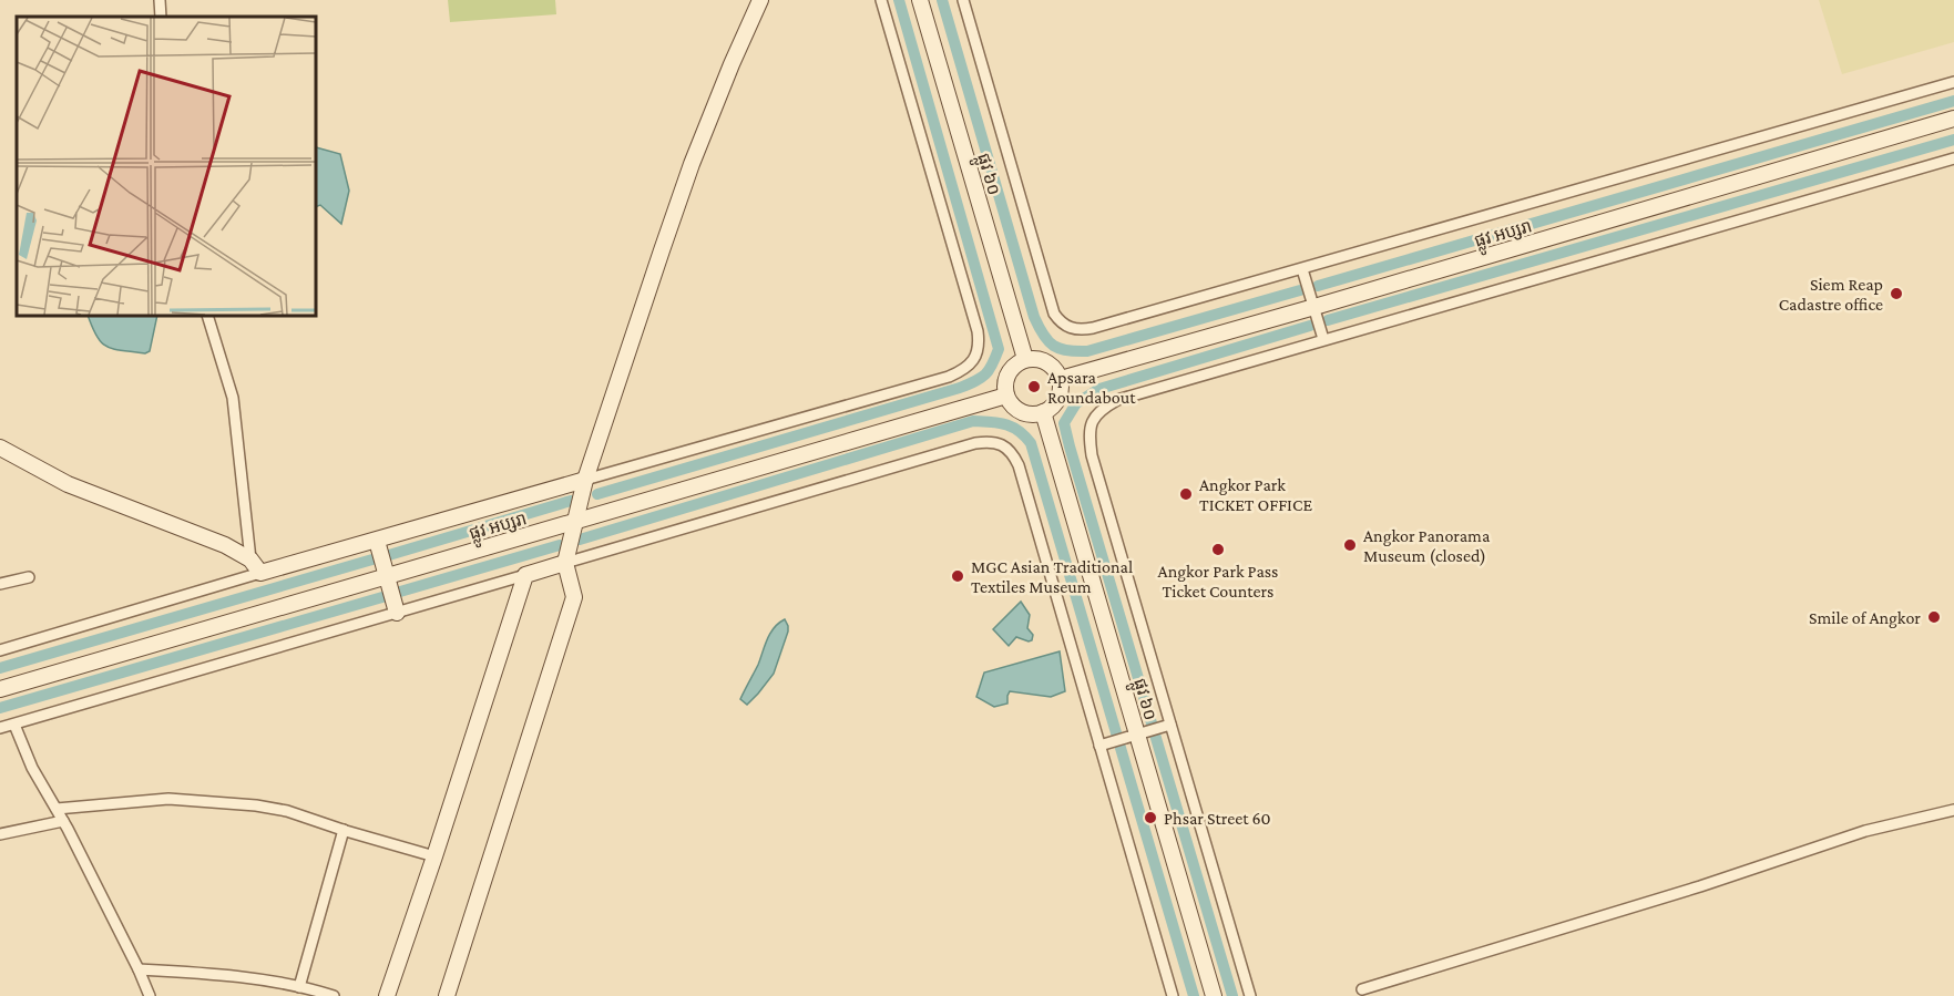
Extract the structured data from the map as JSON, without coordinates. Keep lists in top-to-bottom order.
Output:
{
  "streets": {
    "street": ["ផ្លូវ ៦០", "ផ្លូវ អប្សរា"]
  },
  "crossings": [
    ["ផ្លូវ ៦០", "ផ្លូវ អប្សរា"]
  ],
  "places": [
    "Siem Reap Cadastre office",
    "Apsara Roundabout",
    "Angkor Park TICKET OFFICE",
    "Angkor Panorama Museum (closed)",
    "Angkor Park Pass Ticket Counters",
    "MGC Asian Traditional Textiles Museum",
    "Smile of Angkor",
    "Phsar Street 60"
  ]
}
